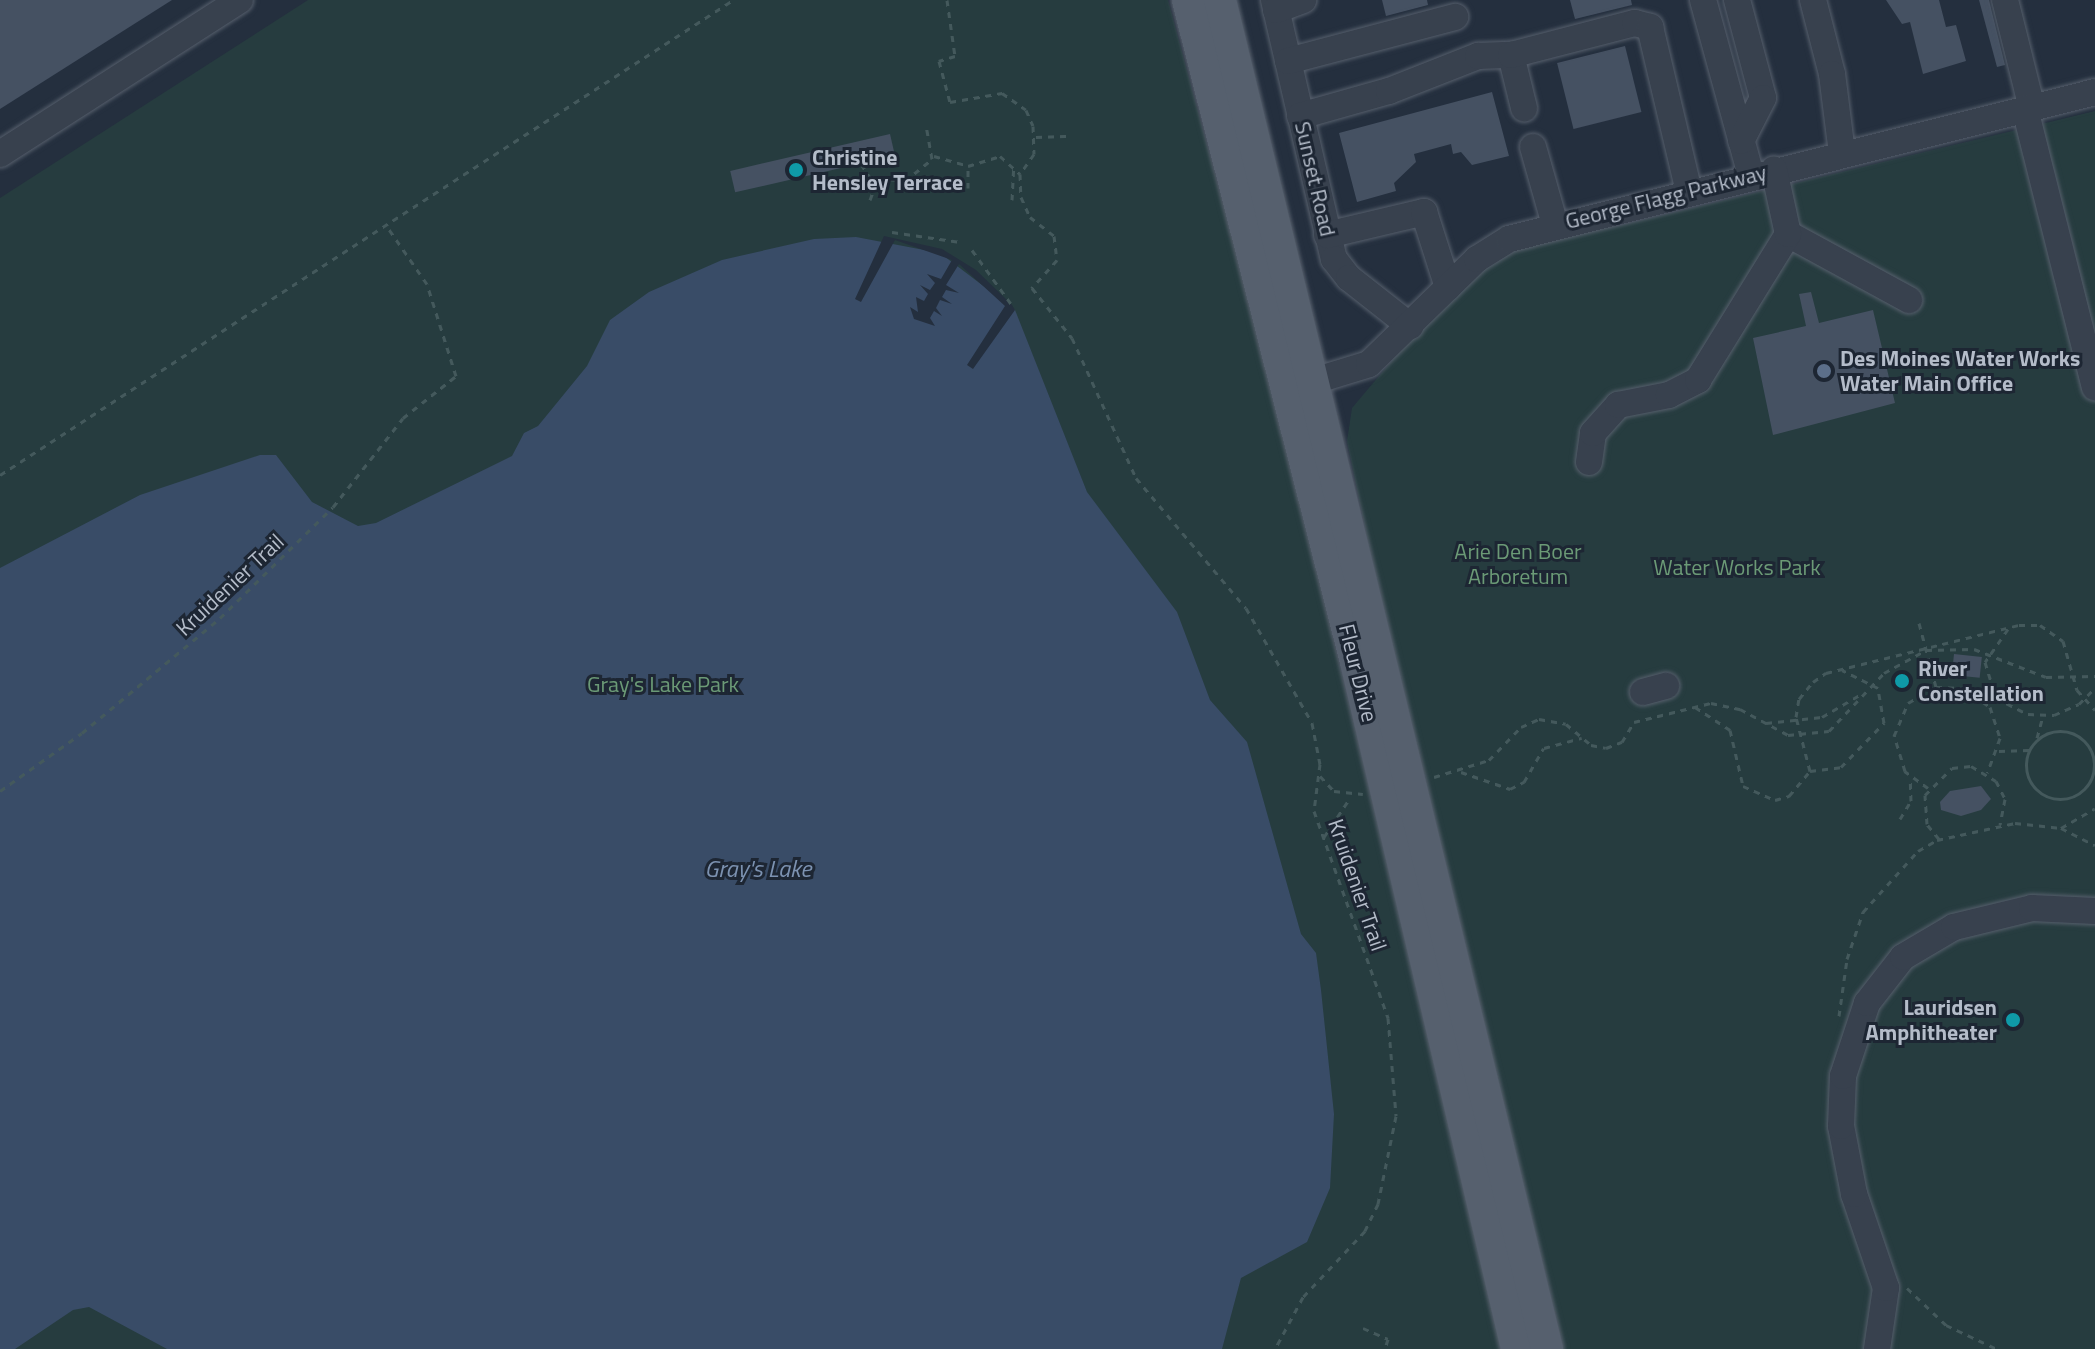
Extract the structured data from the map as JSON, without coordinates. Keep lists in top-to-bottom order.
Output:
{
  "streets": {
    "main road": ["Fleur Drive"],
    "street": ["Sunset Road", "George Flagg Parkway"],
    "path": ["Kruidenier Trail"]
  },
  "crossings": [
    ["Sunset Road", "George Flagg Parkway"],
    ["George Flagg Parkway", "Fleur Drive"]
  ],
  "water": ["Gray's Lake"],
  "parks": ["Arie Den Boer Arboretum", "Water Works Park", "Gray's Lake Park"],
  "places": [
    "Christine Hensley Terrace",
    "Des Moines Water Works Water Main Office",
    "River Constellation",
    "Lauridsen Amphitheater"
  ]
}
